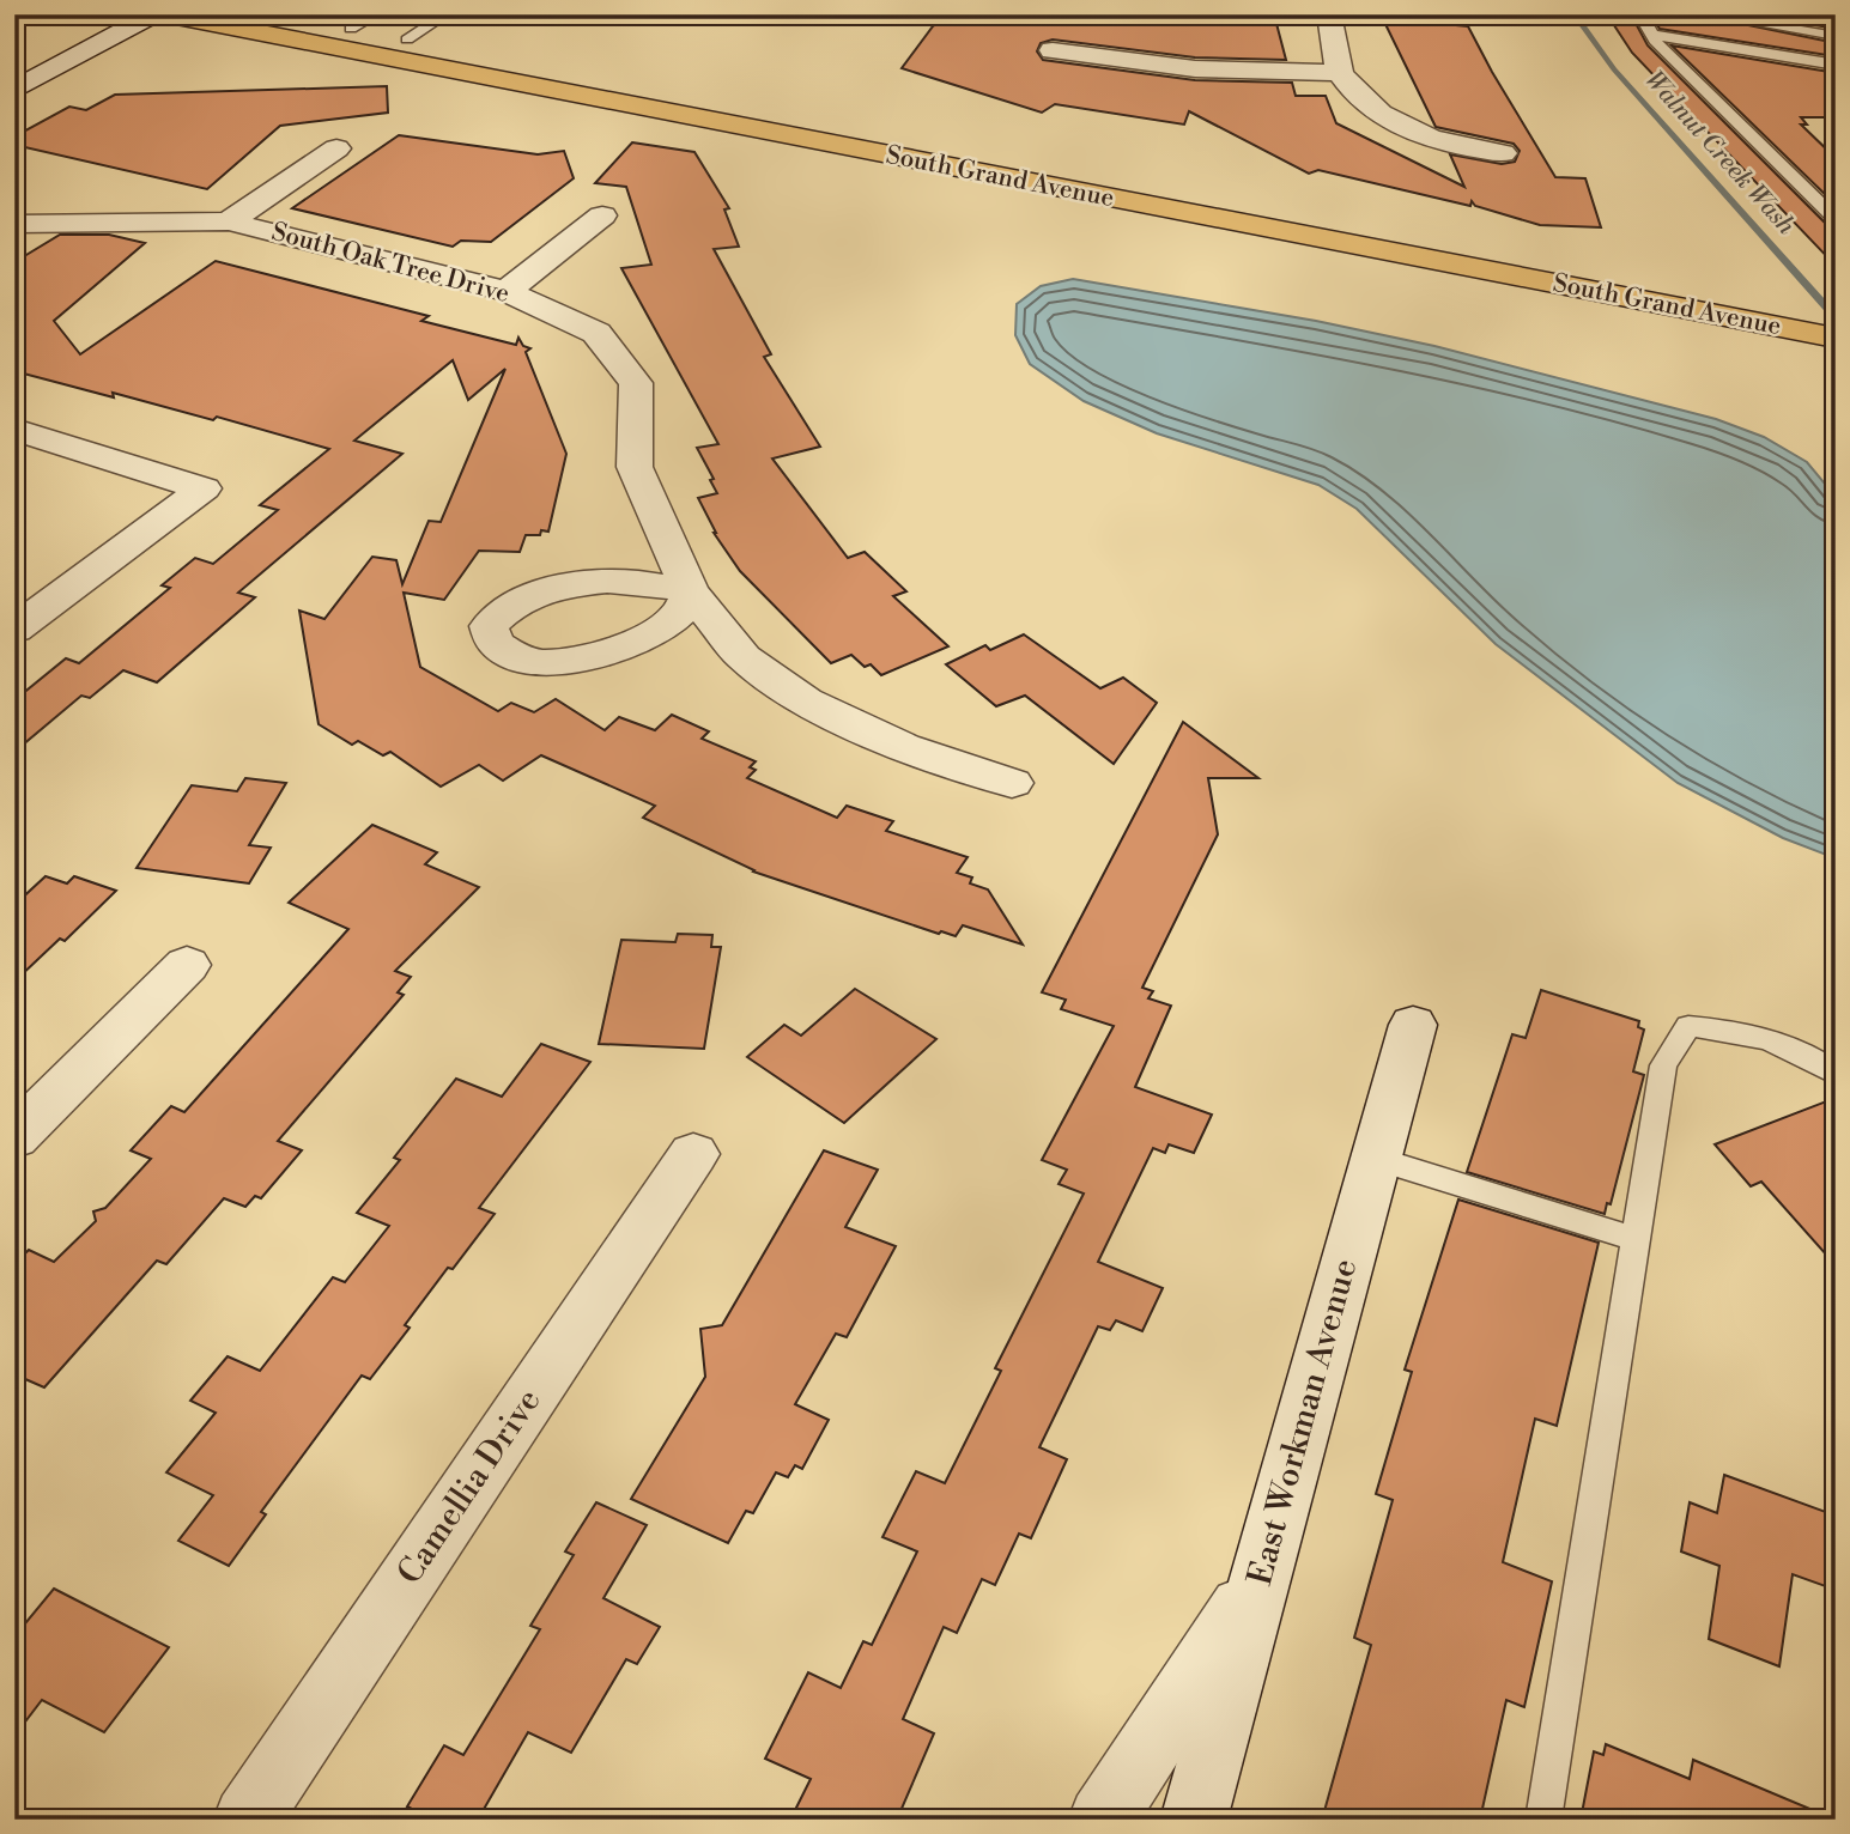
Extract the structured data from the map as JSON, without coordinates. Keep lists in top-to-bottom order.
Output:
{
  "streets": {
    "main road": ["South Grand Avenue"],
    "street": ["South Oak Tree Drive", "East Workman Avenue", "Camellia Drive"]
  },
  "water": ["Walnut Creek Wash"]
}
